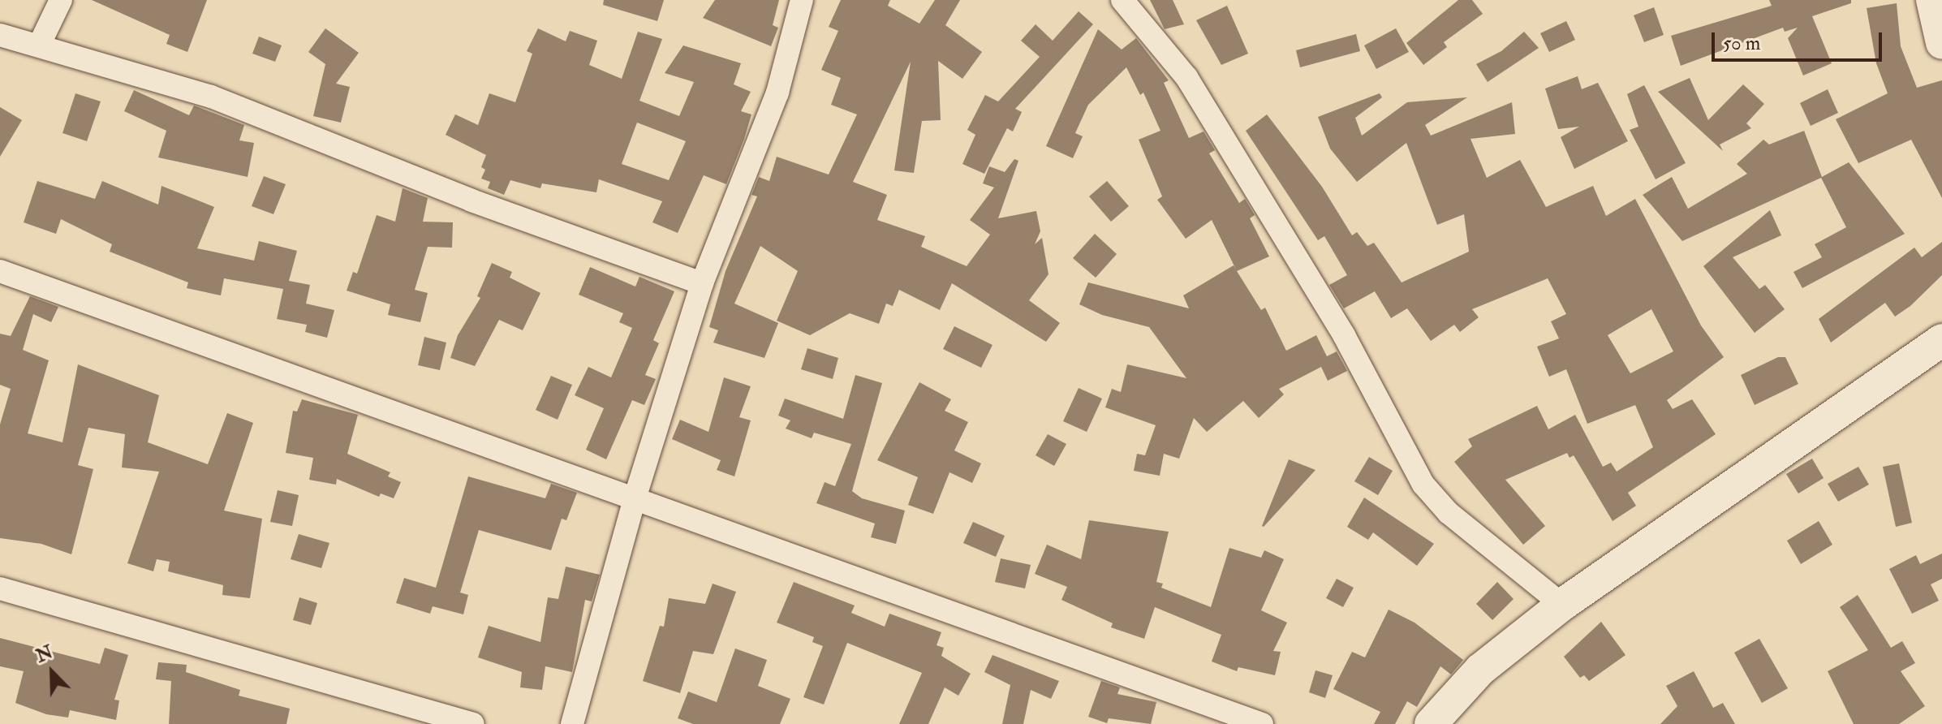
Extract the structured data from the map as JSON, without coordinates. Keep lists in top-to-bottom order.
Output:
{
  "scale_bar": "50 m",
  "north": "top left"
}
